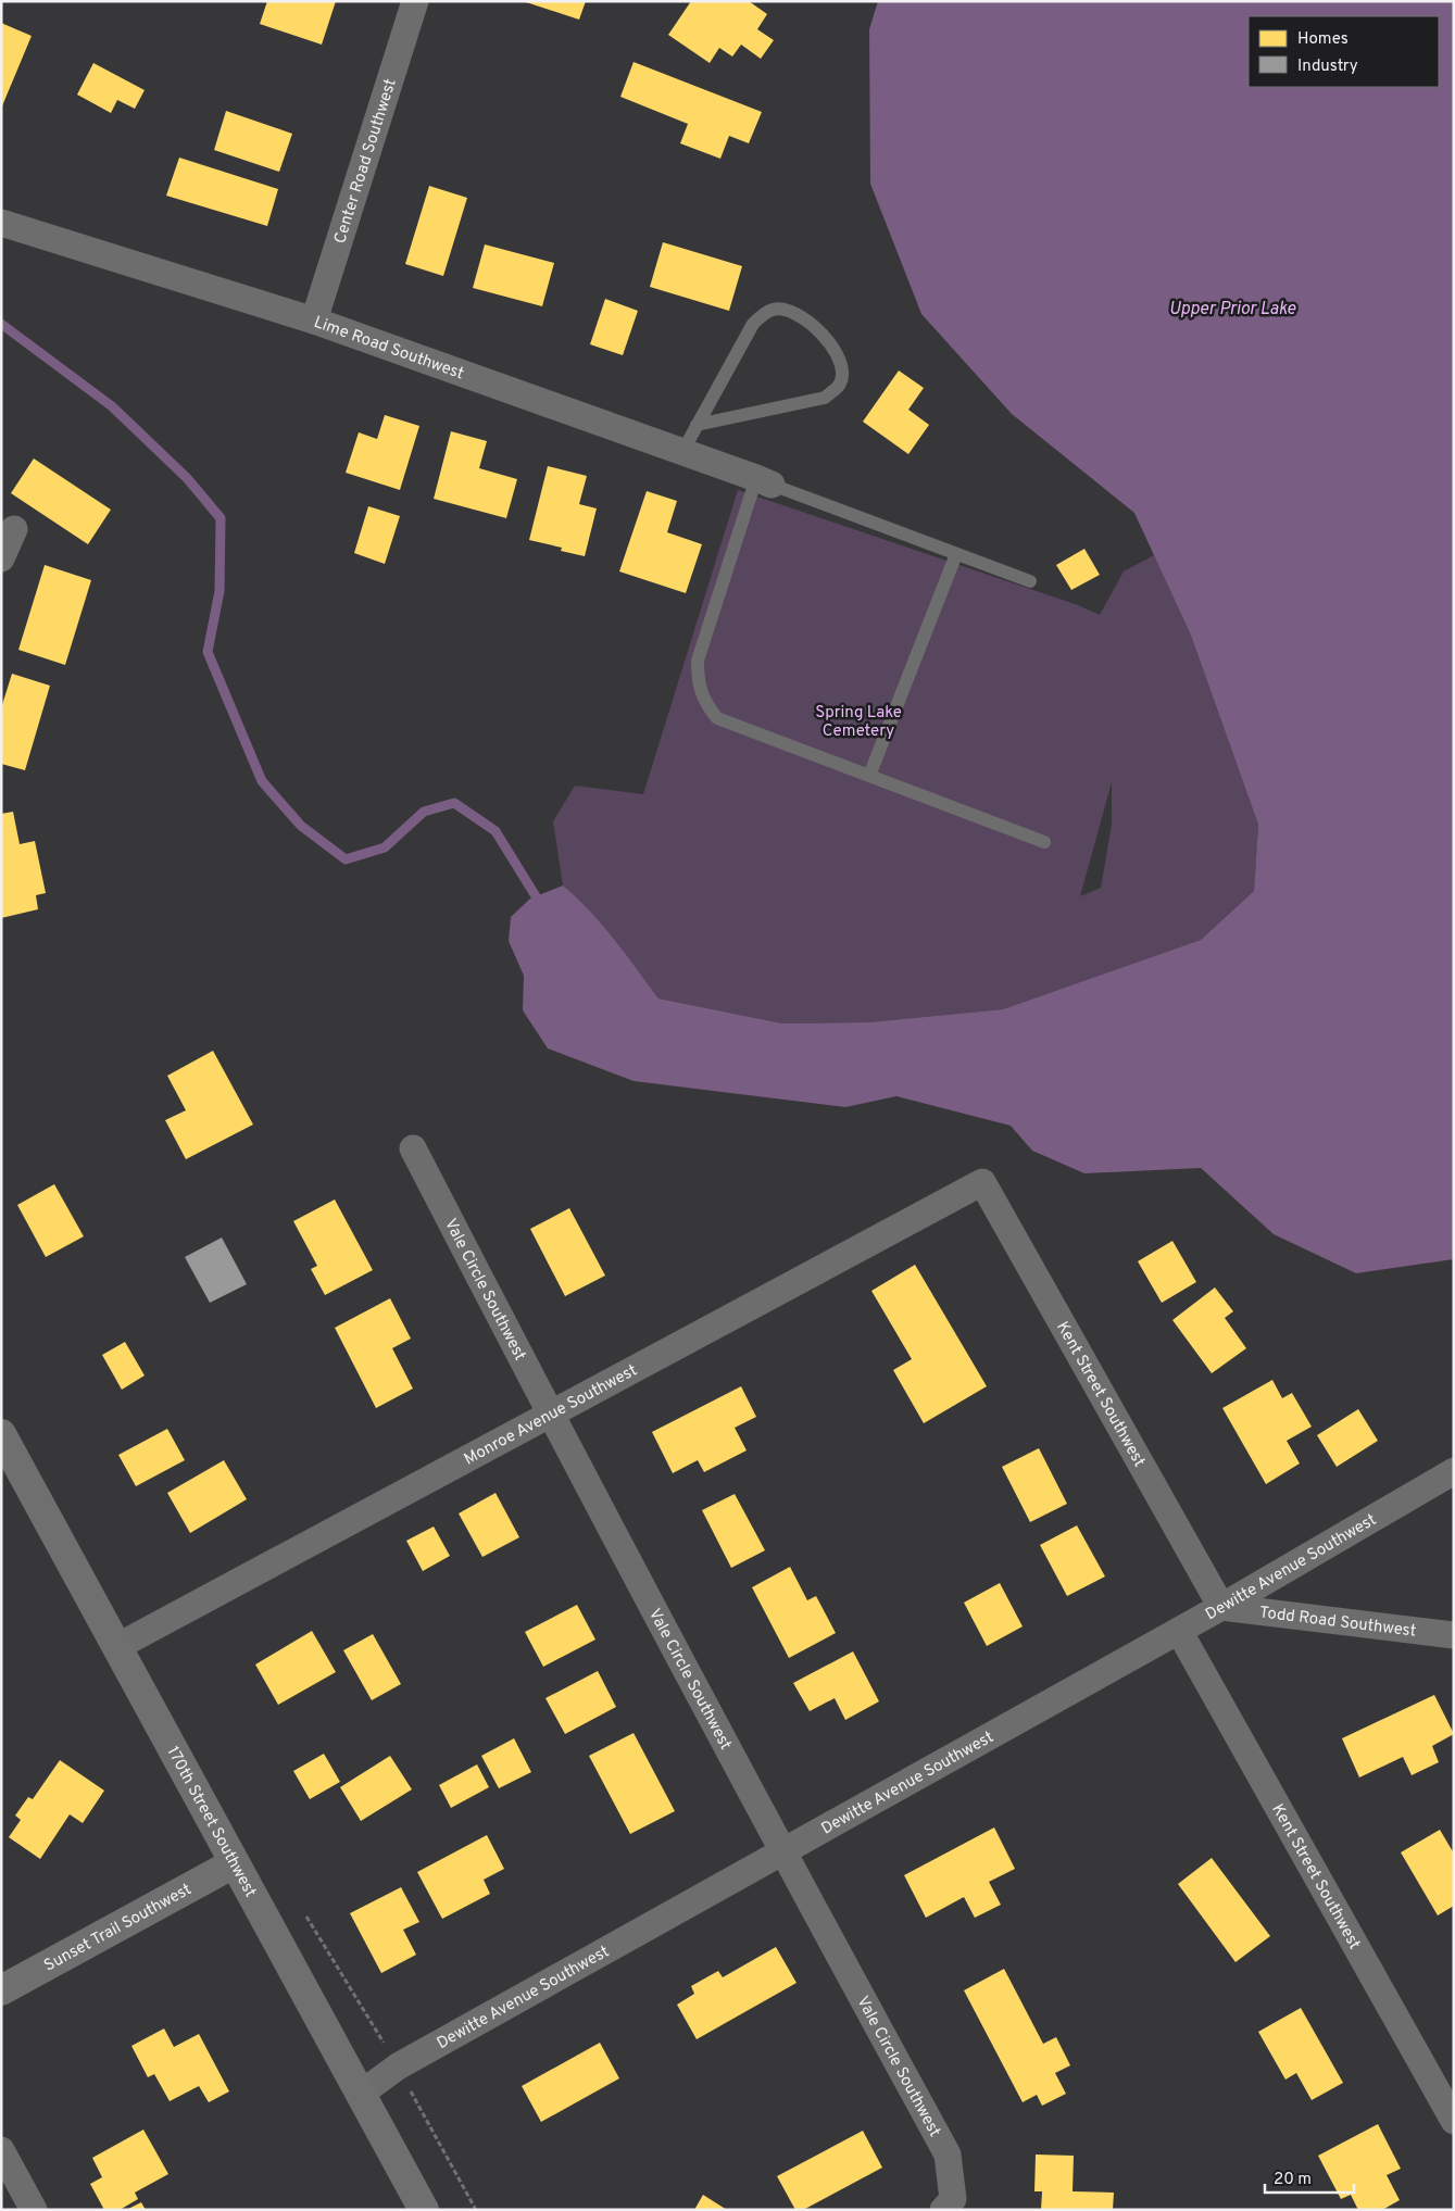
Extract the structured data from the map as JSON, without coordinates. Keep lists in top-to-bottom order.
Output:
{
  "streets": {
    "street": [
      "Center Road Southwest",
      "Lime Road Southwest",
      "Vale Circle Southwest",
      "Kent Street Southwest",
      "Monroe Avenue Southwest",
      "Dewitte Avenue Southwest",
      "Todd Road Southwest",
      "170th Street Southwest",
      "Sunset Trail Southwest"
    ]
  },
  "crossings": [
    ["Center Road Southwest", "Lime Road Southwest"],
    ["Vale Circle Southwest", "Monroe Avenue Southwest"],
    ["Vale Circle Southwest", "Dewitte Avenue Southwest"],
    ["Kent Street Southwest", "Monroe Avenue Southwest"],
    ["Kent Street Southwest", "Dewitte Avenue Southwest"],
    ["Kent Street Southwest", "Todd Road Southwest"],
    ["Monroe Avenue Southwest", "170th Street Southwest"],
    ["Dewitte Avenue Southwest", "Todd Road Southwest"],
    ["Dewitte Avenue Southwest", "170th Street Southwest"],
    ["170th Street Southwest", "Sunset Trail Southwest"]
  ],
  "water": ["Upper Prior Lake"],
  "parks": ["Spring Lake Cemetery"],
  "legend": ["Homes", "Industry"],
  "scale_bar": "20 m"
}
